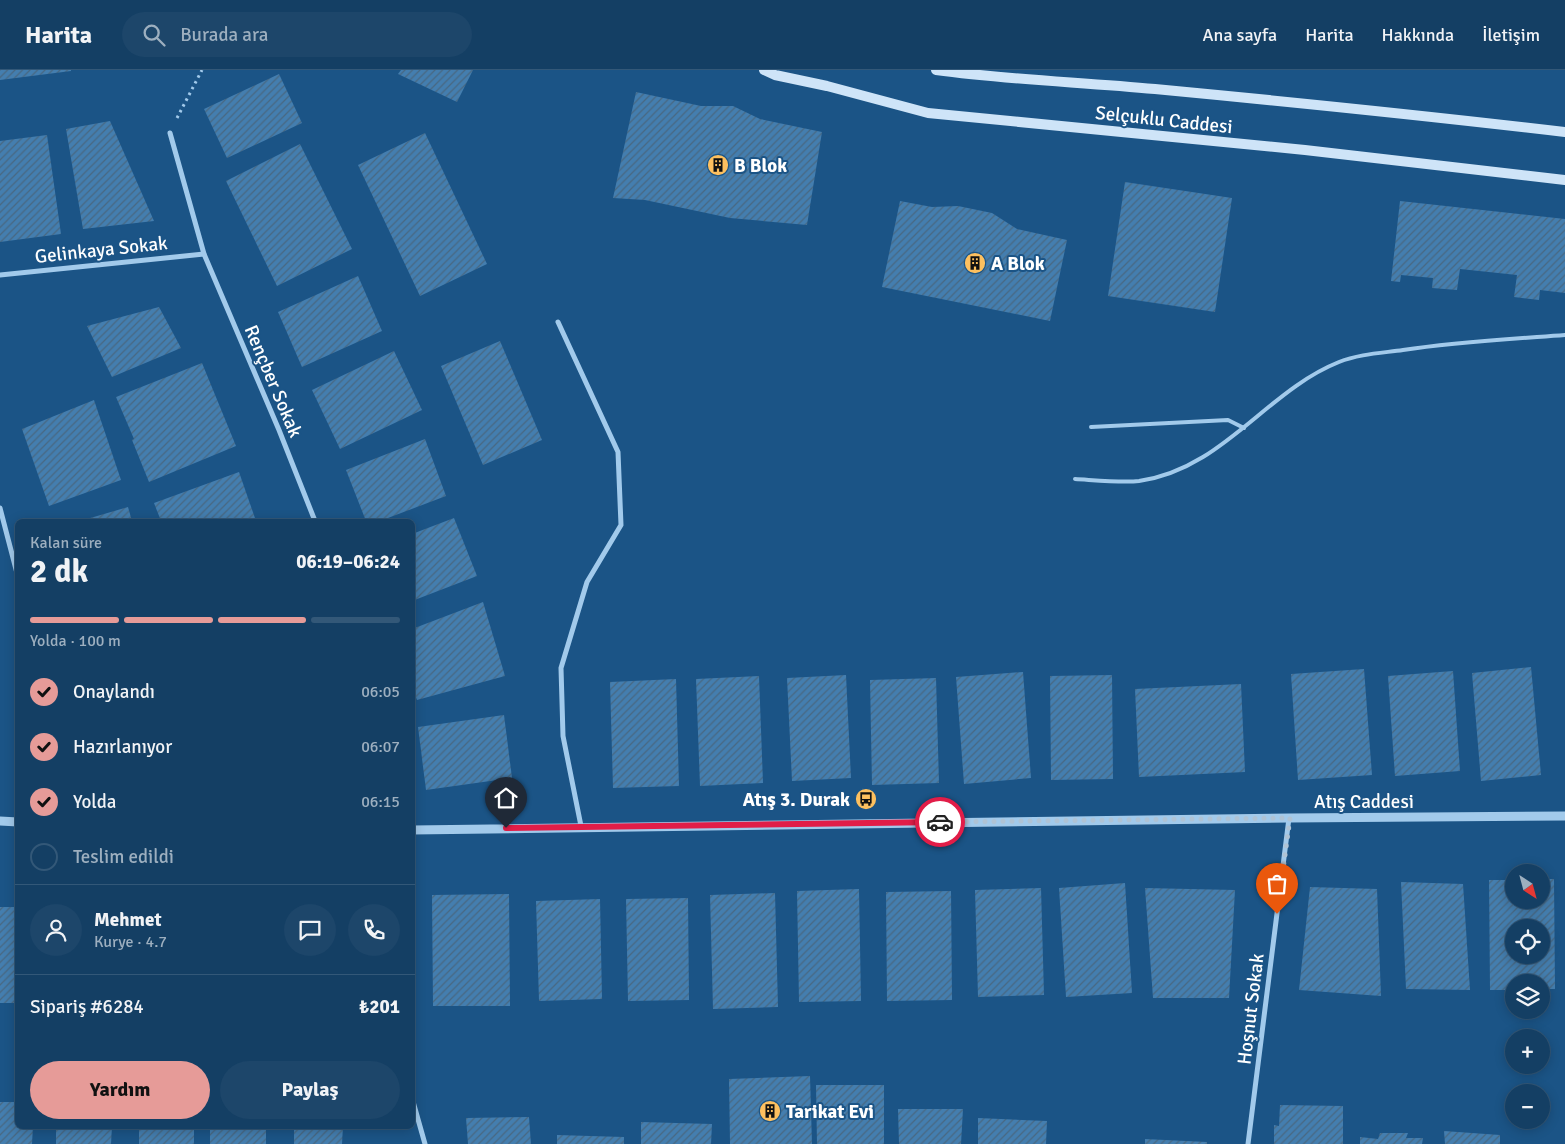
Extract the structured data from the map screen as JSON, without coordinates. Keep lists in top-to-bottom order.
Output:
{
  "streets": {
    "main road": ["Selçuklu Caddesi"],
    "street": [
      "Gelinkaya Sokak",
      "Rençber Sokak",
      "Atış Caddesi",
      "Hoşnut Sokak"
    ]
  },
  "crossings": [
    ["Gelinkaya Sokak", "Rençber Sokak"],
    ["Atış Caddesi", "Hoşnut Sokak"]
  ],
  "places": {
    "building": ["B Blok", "A Blok", "Tarikat Evi"],
    "bus stop": ["Atış 3. Durak"]
  },
  "north": "bottom right",
  "page": {
    "header": "Harita",
    "search": "Burada ara",
    "nav": [
      "Ana sayfa",
      "Harita",
      "Hakkında",
      "İletişim"
    ],
    "heading": ["2 dk", "Kalan süre", "06:19–06:24"],
    "panel": [
      "Mehmet",
      "Kurye · 4.7",
      "Sipariş #6284",
      "₺201"
    ],
    "bar": "Yolda · 100 m",
    "list": [
      ["Onaylandı", "06:05"],
      ["Hazırlanıyor", "06:07"],
      ["Yolda", "06:15"],
      "Teslim edildi"
    ],
    "map_buttons": ["+", "−"],
    "buttons": ["Yardım", "Paylaş"]
  }
}
